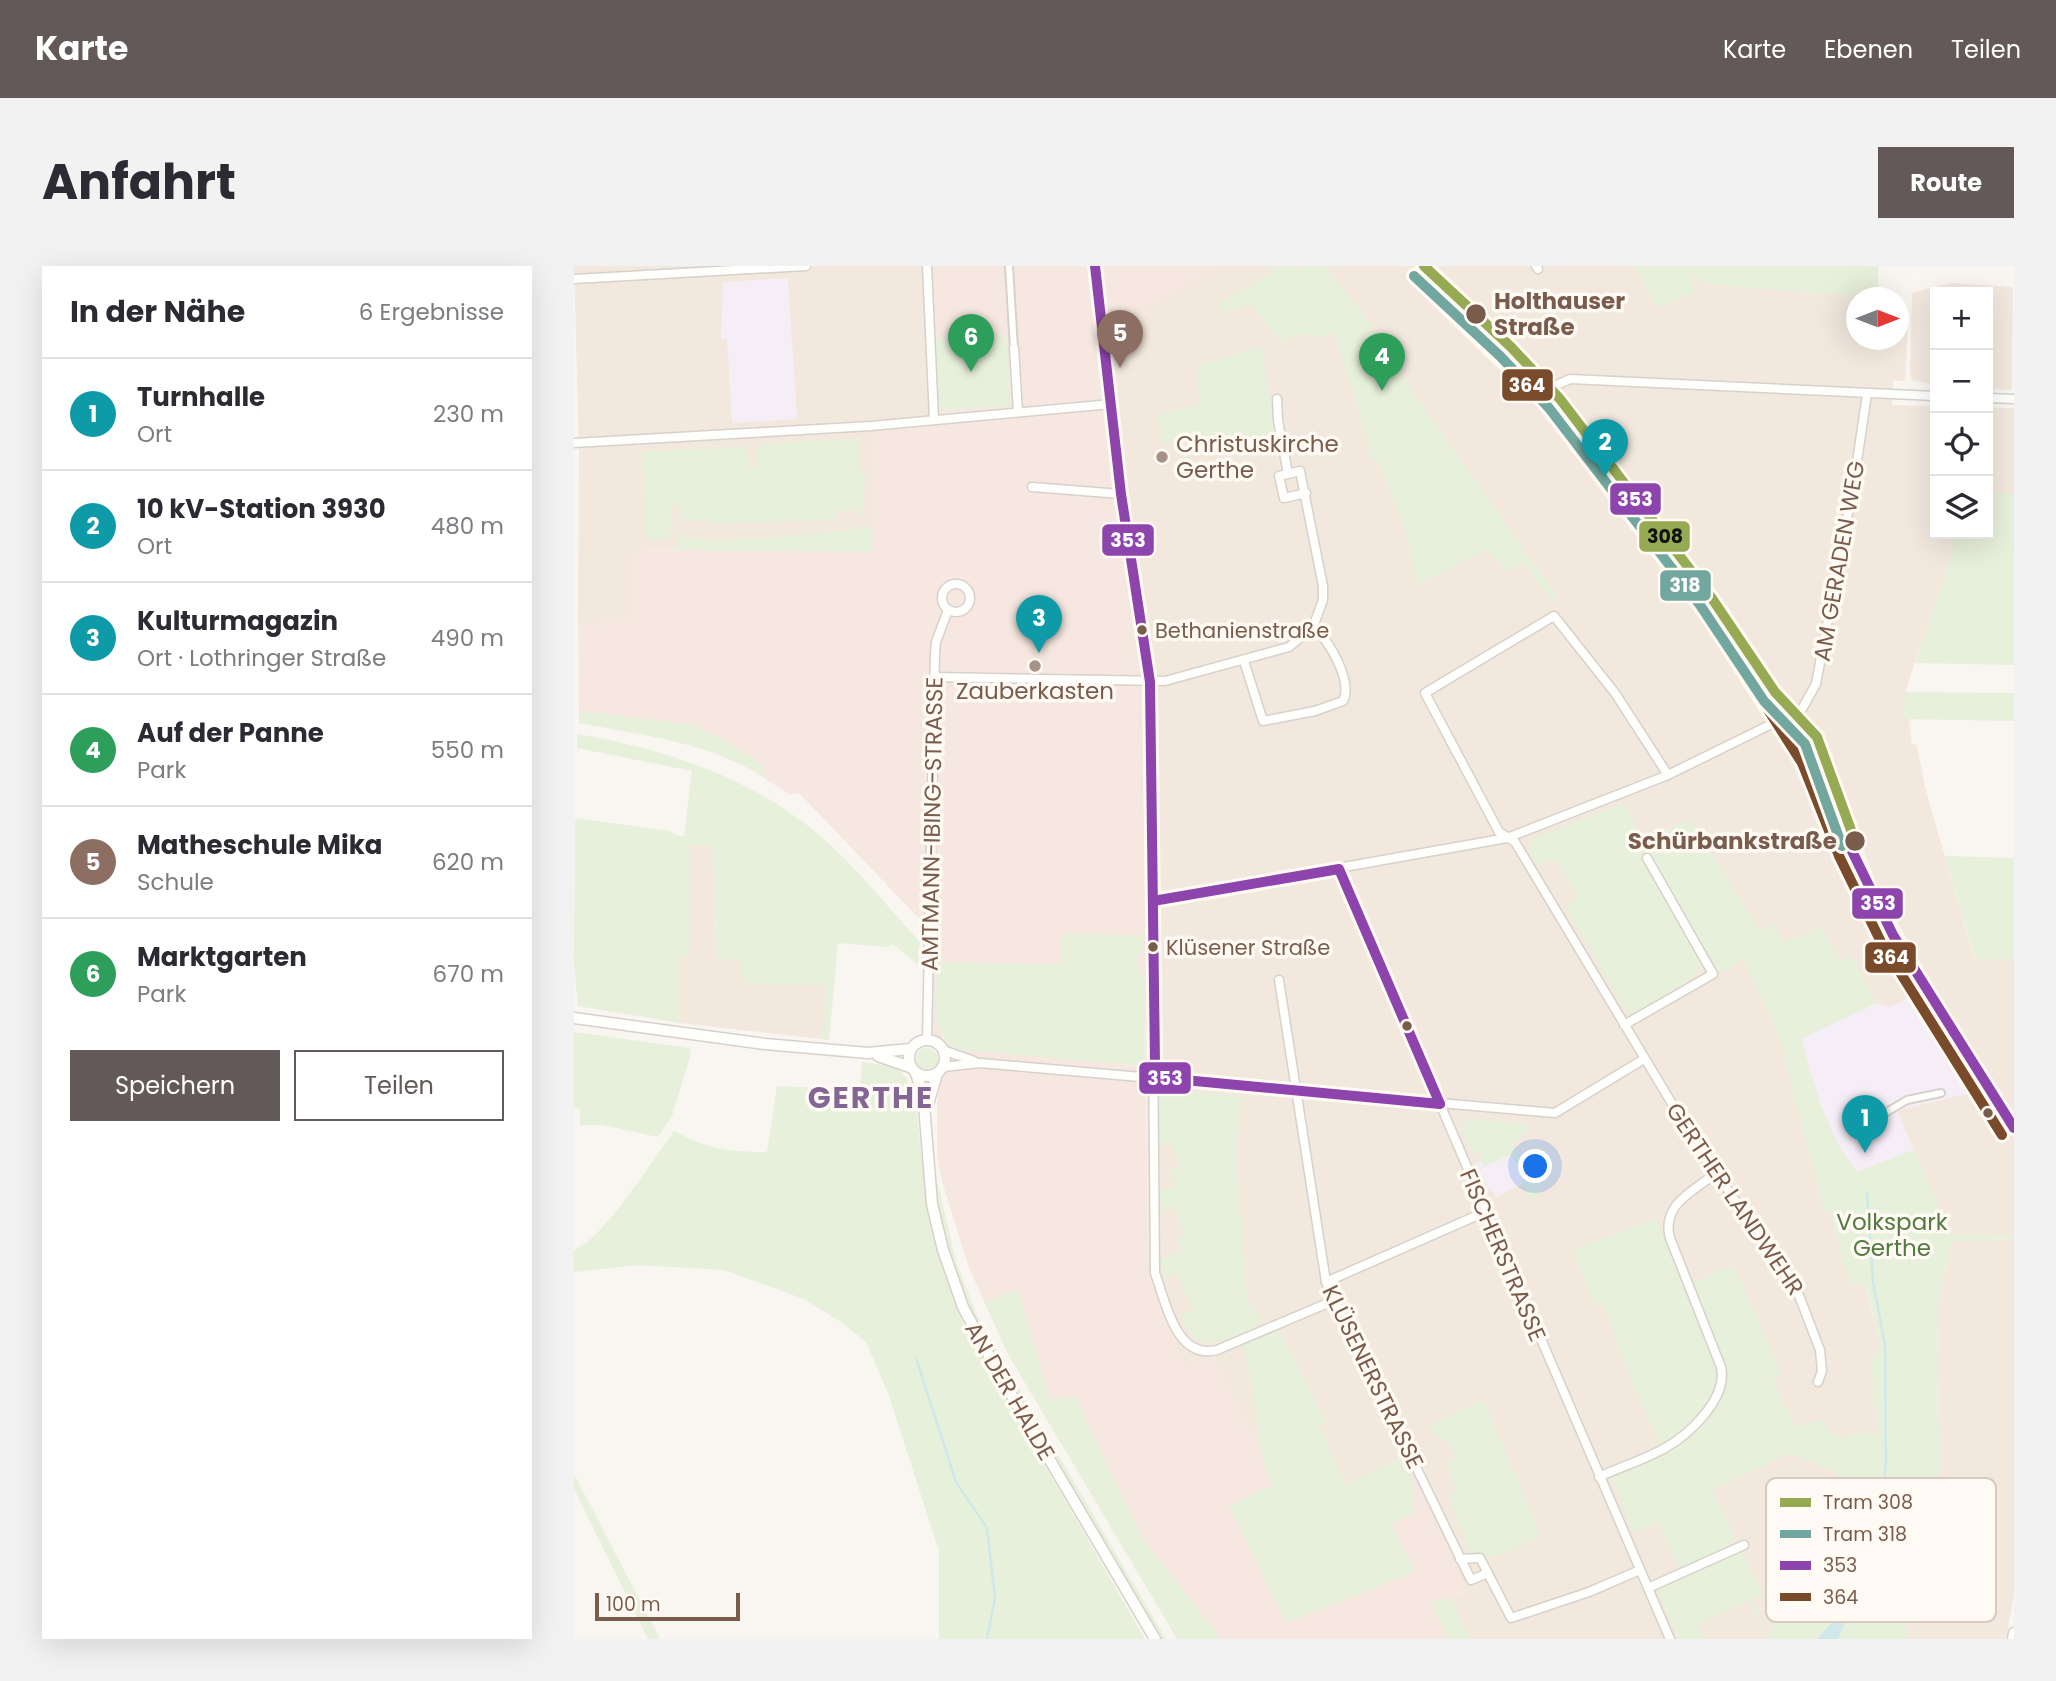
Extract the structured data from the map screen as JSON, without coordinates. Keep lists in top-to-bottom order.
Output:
{
  "streets": {
    "street": [
      "AM GERADEN WEG",
      "AMTMANN-IBING-STRASSE",
      "GERTHER LANDWEHR",
      "FISCHERSTRASSE",
      "KLÜSENERSTRASSE",
      "AN DER HALDE"
    ]
  },
  "crossings": [
    ["AMTMANN-IBING-STRASSE", "AN DER HALDE"]
  ],
  "districts": ["GERTHE"],
  "parks": ["Volkspark Gerthe"],
  "places": [
    "Holthauser Straße",
    "Christuskirche Gerthe",
    "Bethanienstraße",
    "Zauberkasten",
    "Schürbankstraße",
    "Klüsener Straße"
  ],
  "lines": [
    "tram line 308",
    "transit line 353",
    "tram line 318",
    "transit line 364"
  ],
  "legend": [
    "Tram 308",
    "Tram 318",
    "353",
    "364"
  ],
  "scale_bar": "100 m",
  "north": "right",
  "page": {
    "header": "Karte",
    "nav": ["Karte", "Ebenen", "Teilen"],
    "title": "Anfahrt",
    "buttons": [
      "Route",
      ["Speichern", "Teilen"]
    ],
    "heading": ["In der Nähe", "6 Ergebnisse"],
    "map_buttons": ["+", "−"],
    "pins": [
      "5",
      "6",
      "4",
      "2",
      "3",
      "1"
    ],
    "list": [
      {
        "mark": "1",
        "name": "Turnhalle",
        "note": "Ort",
        "value": "230 m"
      },
      {
        "mark": "2",
        "name": "10 kV-Station 3930",
        "note": "Ort",
        "value": "480 m"
      },
      {
        "mark": "3",
        "name": "Kulturmagazin",
        "note": "Ort · Lothringer Straße",
        "value": "490 m"
      },
      {
        "mark": "4",
        "name": "Auf der Panne",
        "note": "Park",
        "value": "550 m"
      },
      {
        "mark": "5",
        "name": "Matheschule Mika",
        "note": "Schule",
        "value": "620 m"
      },
      {
        "mark": "6",
        "name": "Marktgarten",
        "note": "Park",
        "value": "670 m"
      }
    ],
    "scale": "100 m"
  }
}
